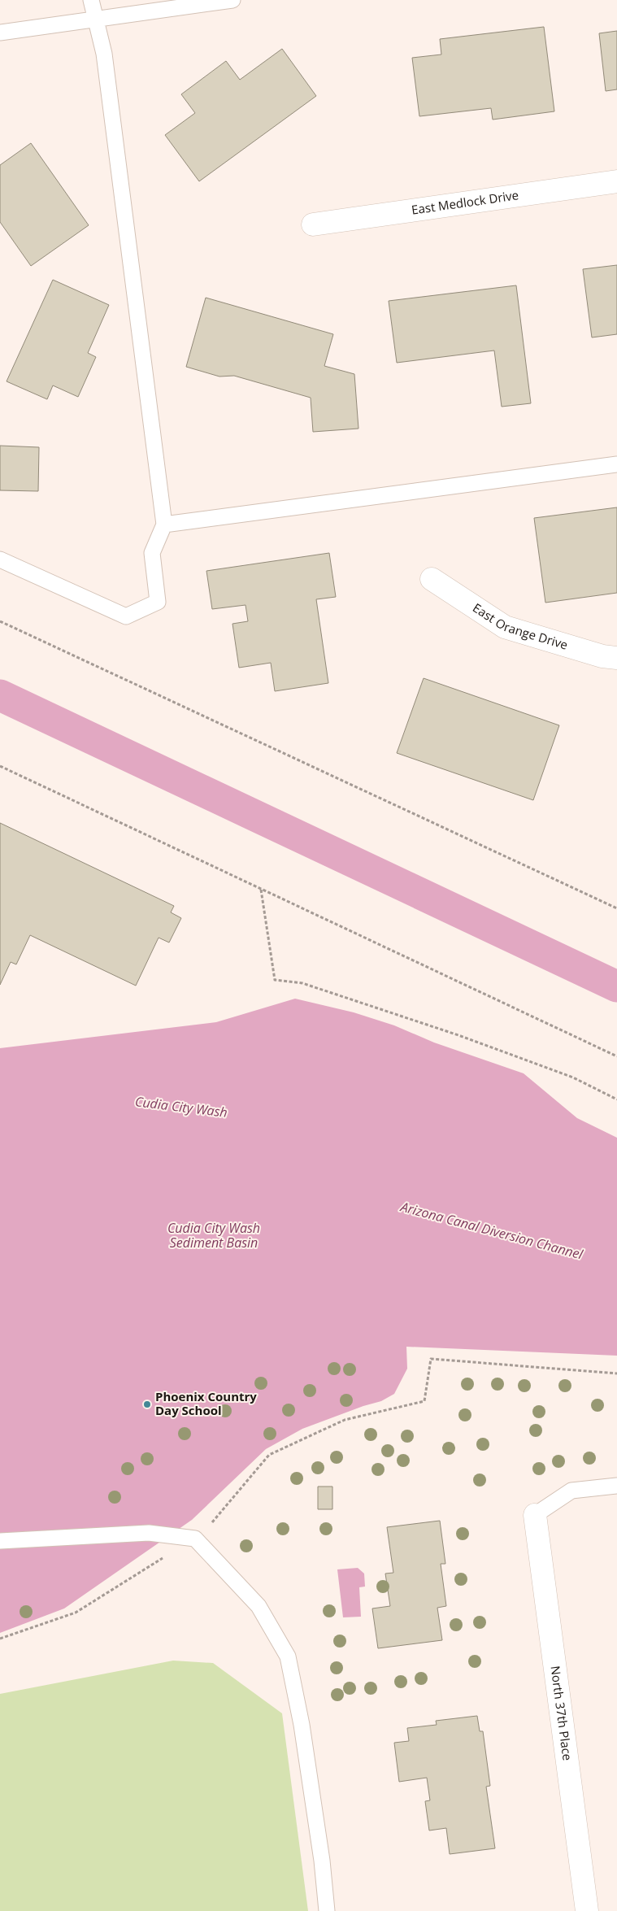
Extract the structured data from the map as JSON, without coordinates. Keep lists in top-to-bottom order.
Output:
{
  "streets": {
    "street": ["East Medlock Drive", "East Orange Drive", "North 37th Place"]
  },
  "water": ["Cudia City Wash", "Cudia City Wash Sediment Basin", "Arizona Canal Diversion Channel"],
  "places": ["Phoenix Country Day School"]
}
